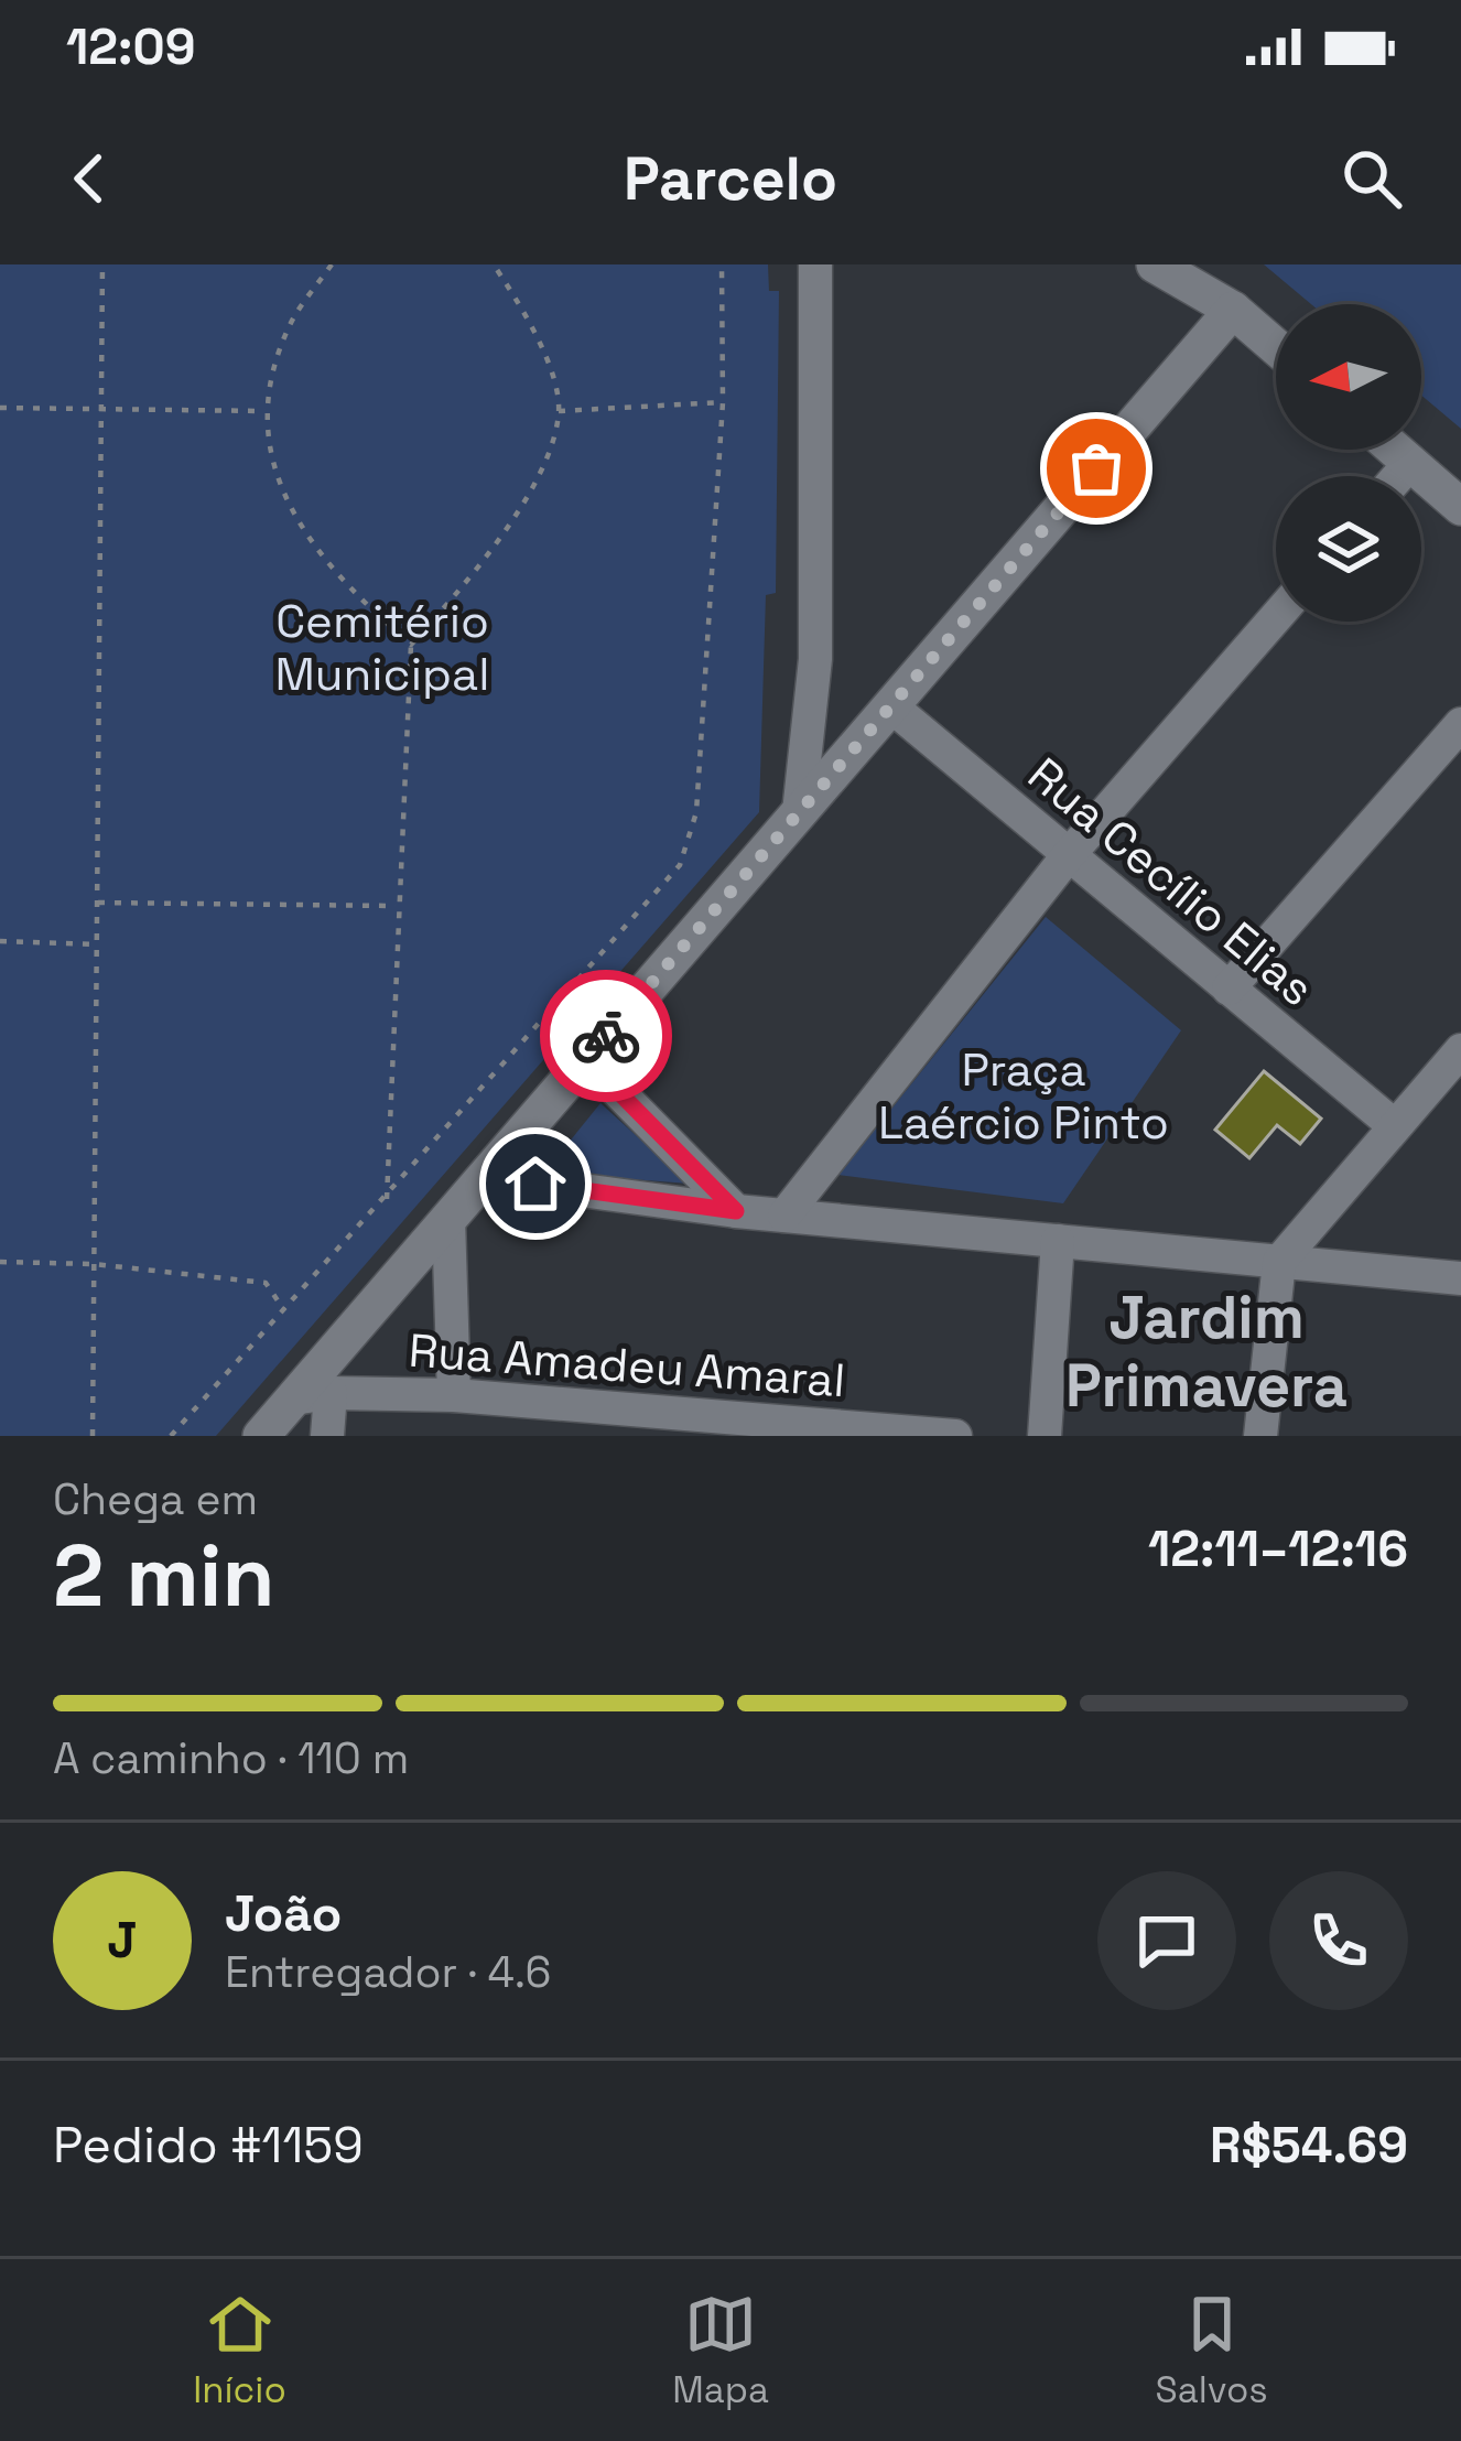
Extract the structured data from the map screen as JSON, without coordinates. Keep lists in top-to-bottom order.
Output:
{
  "streets": {
    "street": ["Rua Cecílio Elias", "Rua Amadeu Amaral"]
  },
  "districts": ["Jardim Primavera"],
  "parks": ["Cemitério Municipal", "Praça Laércio Pinto"],
  "north": "left",
  "page": {
    "status": "12:09",
    "header": "Parcelo",
    "heading": ["2 min", "Chega em", "12:11–12:16"],
    "panel": [
      "João",
      "Entregador · 4.6",
      "Pedido #1159",
      "R$54.69"
    ],
    "bar": "A caminho · 110 m",
    "round": "J",
    "tabs": ["Início", "Mapa", "Salvos"]
  }
}
